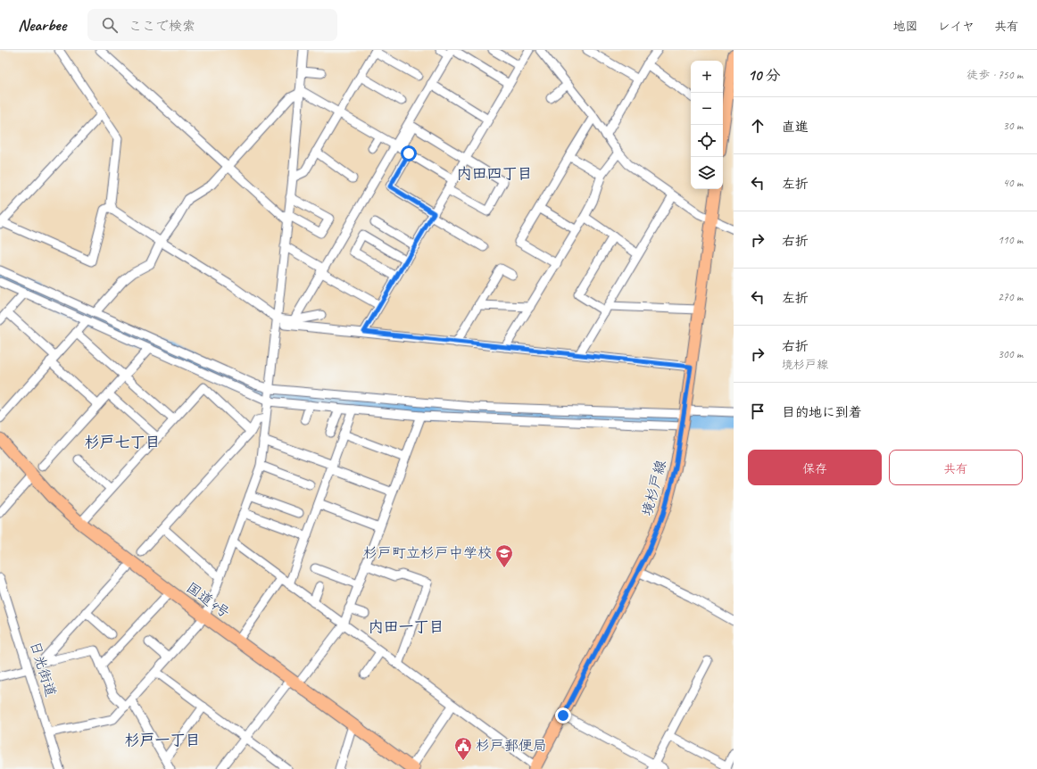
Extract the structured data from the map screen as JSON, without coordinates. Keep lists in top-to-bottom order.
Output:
{
  "streets": {
    "highway": ["国道4号"],
    "main road": ["境杉戸線"],
    "street": ["日光街道"]
  },
  "districts": [
    "内田四丁目",
    "杉戸七丁目",
    "内田一丁目",
    "杉戸一丁目"
  ],
  "places": {
    "school or university": ["杉戸町立杉戸中学校"],
    "public building": ["杉戸郵便局"]
  },
  "page": {
    "header": "Nearbee",
    "search": "ここで検索",
    "nav": ["地図", "レイヤ", "共有"],
    "heading": ["10 分", "徒歩 · 750 m"],
    "map_buttons": ["+", "−"],
    "list": [
      ["直進", "30 m"],
      ["左折", "40 m"],
      ["右折", "110 m"],
      ["左折", "270 m"],
      ["右折", "境杉戸線", "300 m"],
      "目的地に到着"
    ],
    "buttons": ["保存", "共有"]
  }
}
